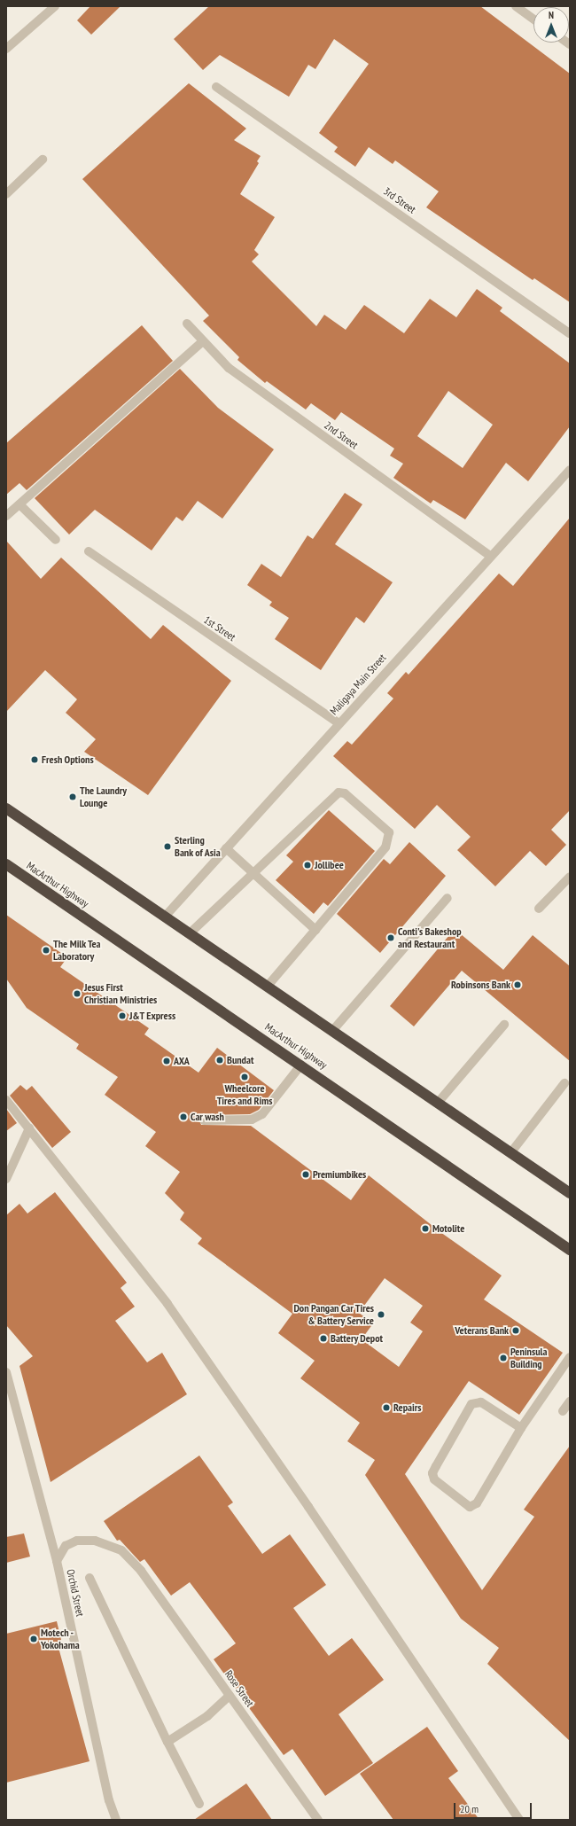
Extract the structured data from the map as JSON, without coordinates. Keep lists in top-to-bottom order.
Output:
{
  "streets": {
    "highway": ["MacArthur Highway"],
    "street": [
      "3rd Street",
      "2nd Street",
      "1st Street",
      "Maligaya Main Street",
      "Orchid Street",
      "Rose Street"
    ]
  },
  "crossings": [
    ["2nd Street", "Maligaya Main Street"],
    ["1st Street", "Maligaya Main Street"],
    ["Orchid Street", "Rose Street"]
  ],
  "places": [
    "Fresh Options",
    "The Laundry Lounge",
    "Sterling Bank of Asia",
    "Jollibee",
    "Conti's Bakeshop and Restaurant",
    "The Milk Tea Laboratory",
    "Robinsons Bank",
    "Jesus First Christian Ministries",
    "J&T Express",
    "Bundat",
    "AXA",
    "Wheelcore Tires and Rims",
    "Car wash",
    "Premiumbikes",
    "Motolite",
    "Don Pangan Car Tires & Battery Service",
    "Veterans Bank",
    "Battery Depot",
    "Peninsula Building",
    "Repairs",
    "Motech - Yokohama"
  ],
  "scale_bar": "20 m",
  "north": "top"
}
